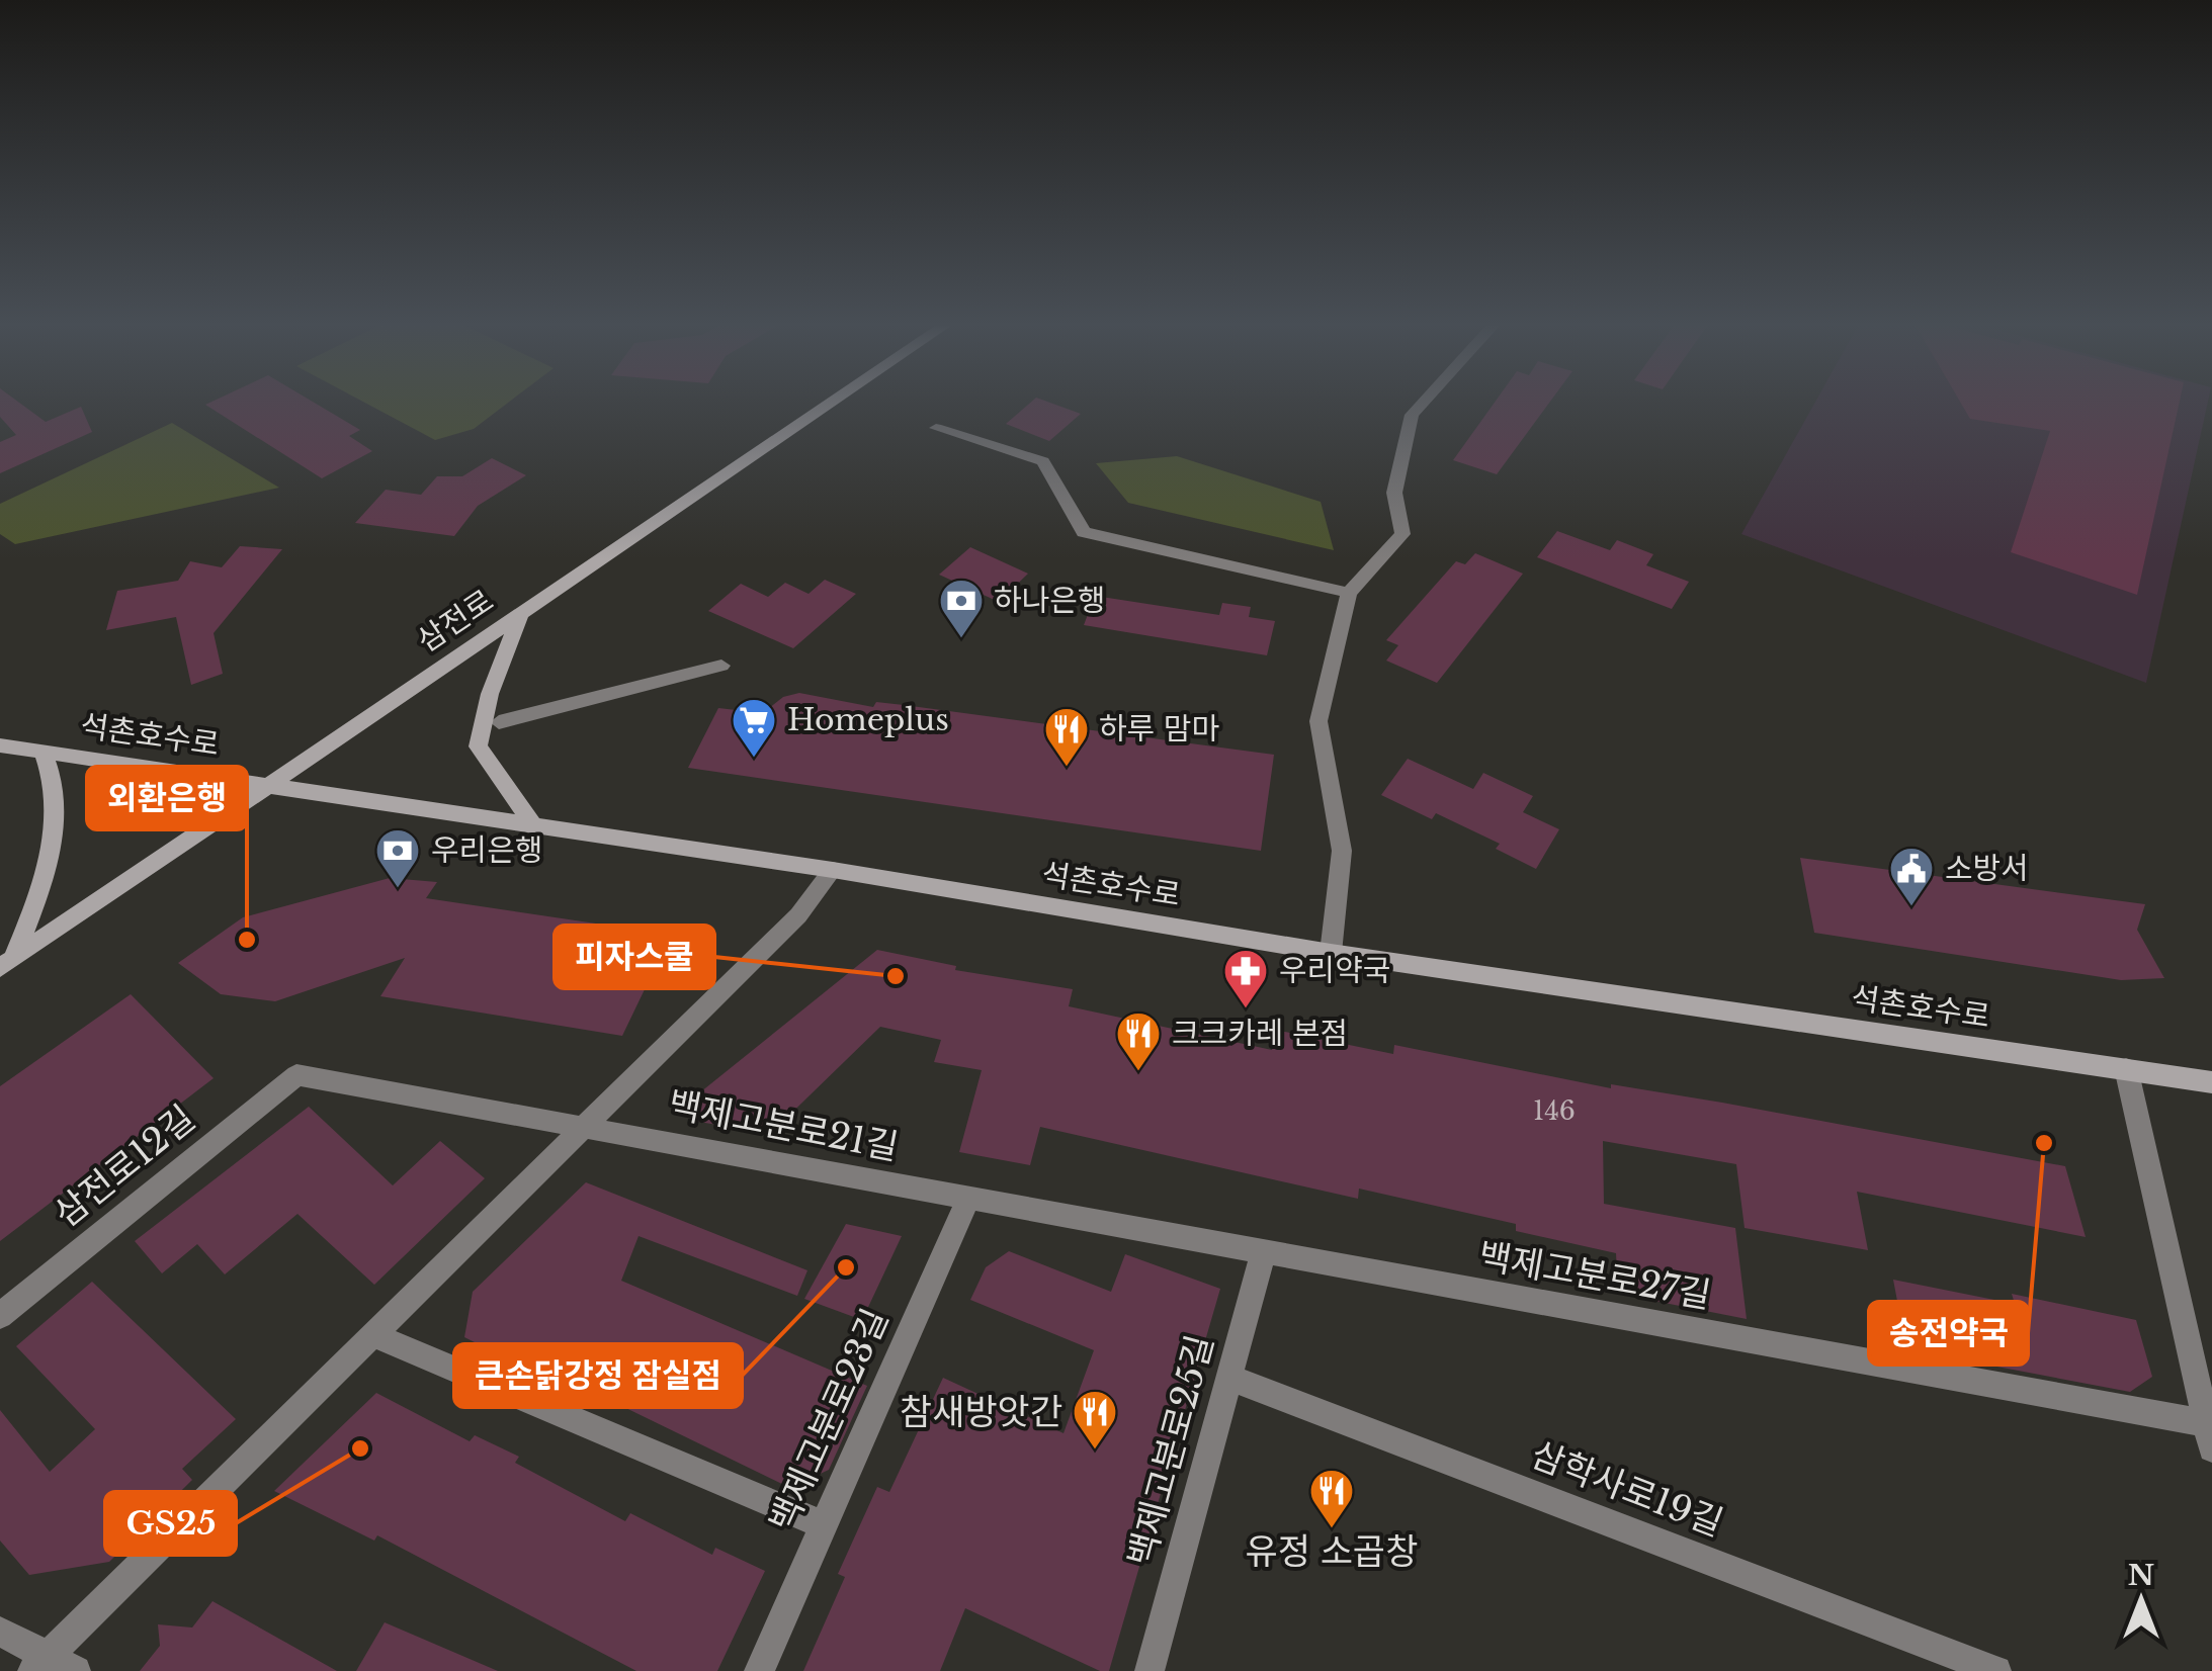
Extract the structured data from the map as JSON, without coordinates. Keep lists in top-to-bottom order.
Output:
{
  "streets": {
    "street": [
      "삼전로",
      "석촌호수로",
      "백제고분로21길",
      "삼전로12길",
      "백제고분로27길",
      "백제고분로23길",
      "백제고분로25길",
      "삼학사로19길"
    ]
  },
  "crossings": [
    ["삼전로", "석촌호수로"],
    ["석촌호수로", "백제고분로21길"],
    ["석촌호수로", "백제고분로27길"],
    ["백제고분로21길", "삼전로12길"],
    ["백제고분로21길", "백제고분로27길"],
    ["백제고분로21길", "백제고분로23길"],
    ["백제고분로27길", "백제고분로23길"],
    ["백제고분로27길", "백제고분로25길"],
    ["백제고분로25길", "삼학사로19길"]
  ],
  "places": {
    "bank": ["하나은행", "우리은행"],
    "supermarket": ["Homeplus"],
    "restaurant": [
      "하루 맘마",
      "크크카레 본점",
      "참새방앗간",
      "유정 소곱창"
    ],
    "public building": ["소방서"],
    "other": [
      "외환은행",
      "피자스쿨",
      "송전약국",
      "큰손닭강정 잠실점",
      "GS25"
    ],
    "pharmacy": ["우리약국"]
  },
  "house_numbers": ["146"],
  "north": "top"
}
